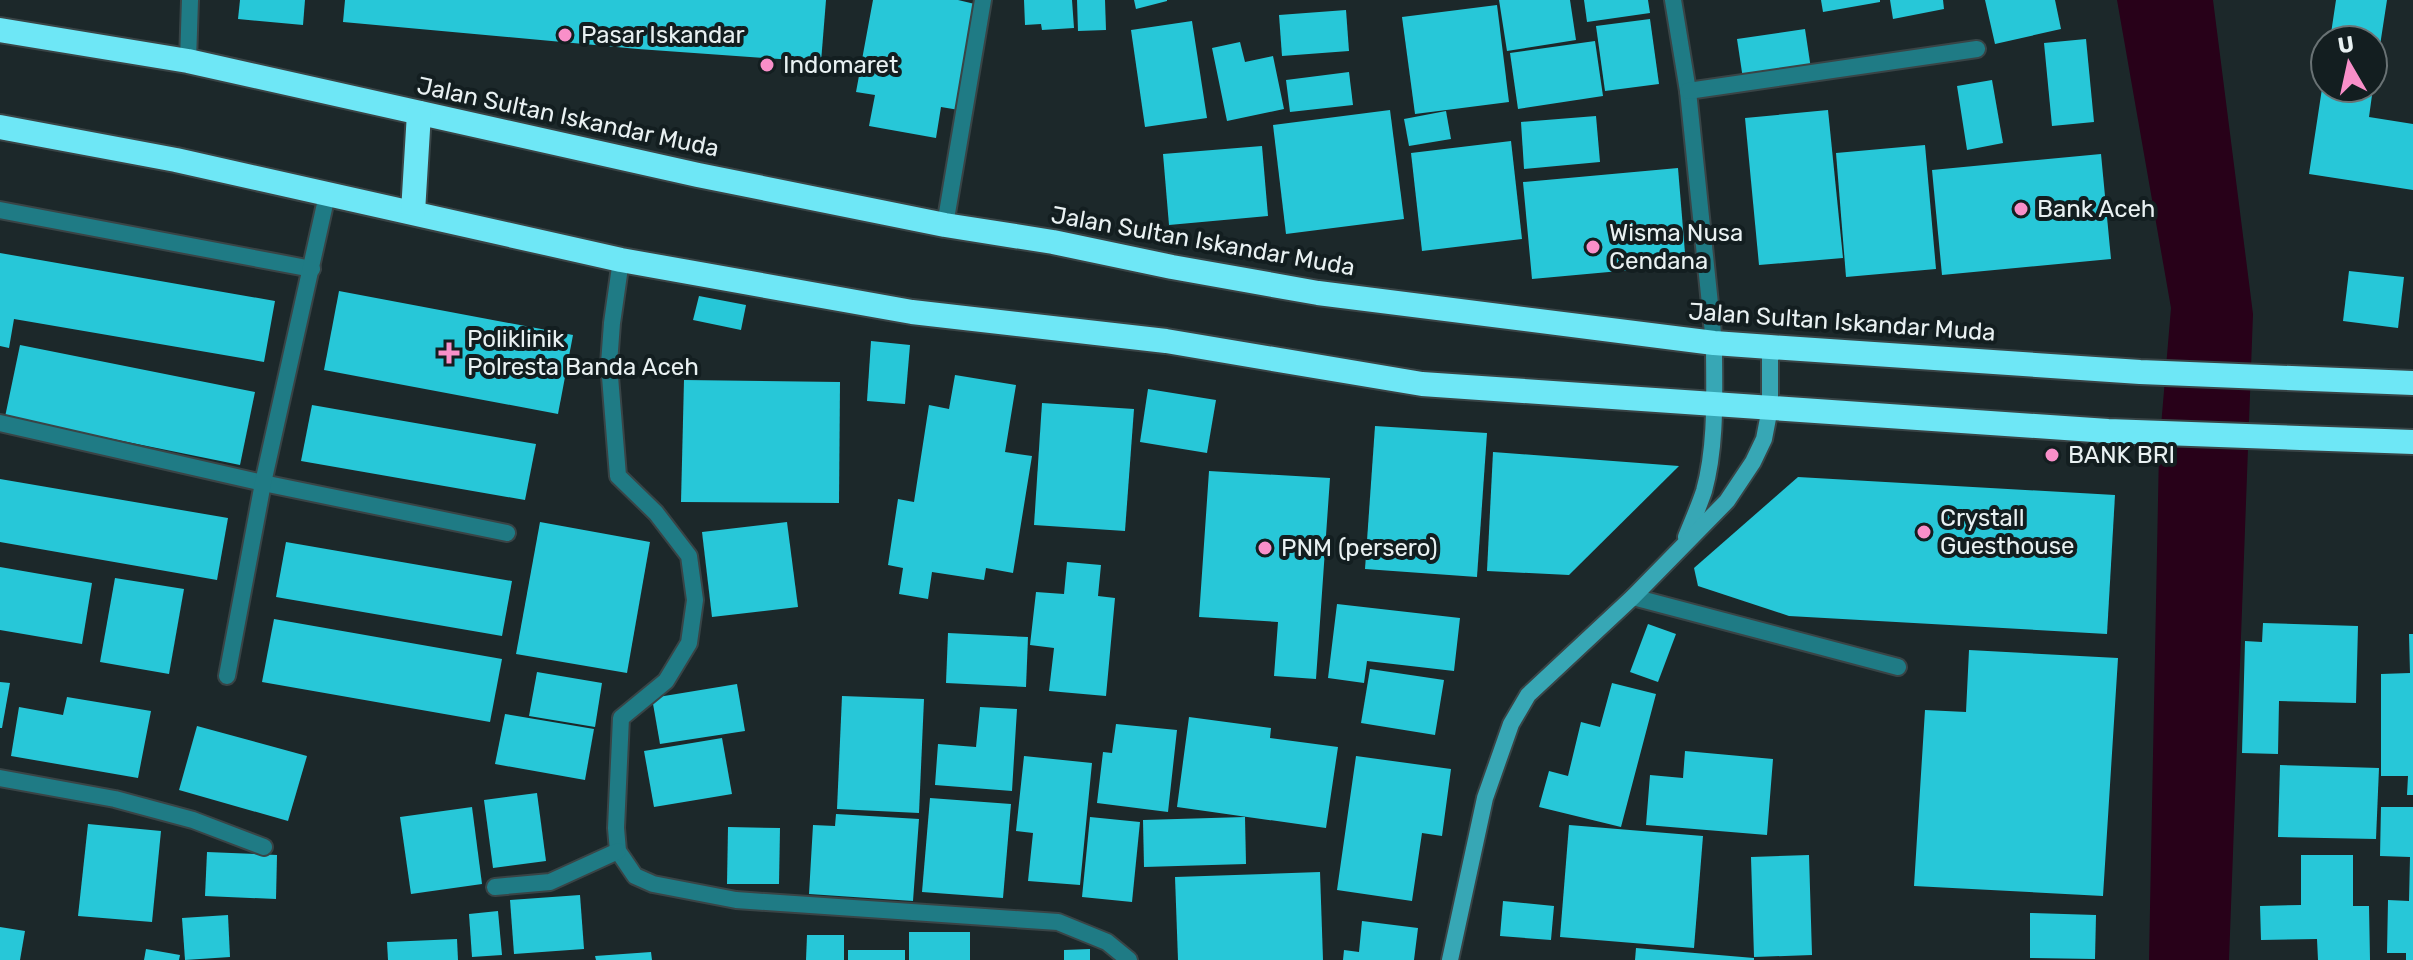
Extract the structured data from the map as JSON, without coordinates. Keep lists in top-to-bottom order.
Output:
{
  "streets": {
    "highway": ["Jalan Sultan Iskandar Muda"]
  },
  "places": {
    "other": [
      "Pasar Iskandar",
      "Indomaret",
      "Bank Aceh",
      "Wisma Nusa Cendana",
      "BANK BRI",
      "Crystall Guesthouse",
      "PNM (persero)"
    ],
    "health": ["Poliklinik Polresta Banda Aceh"]
  },
  "north": "top"
}
